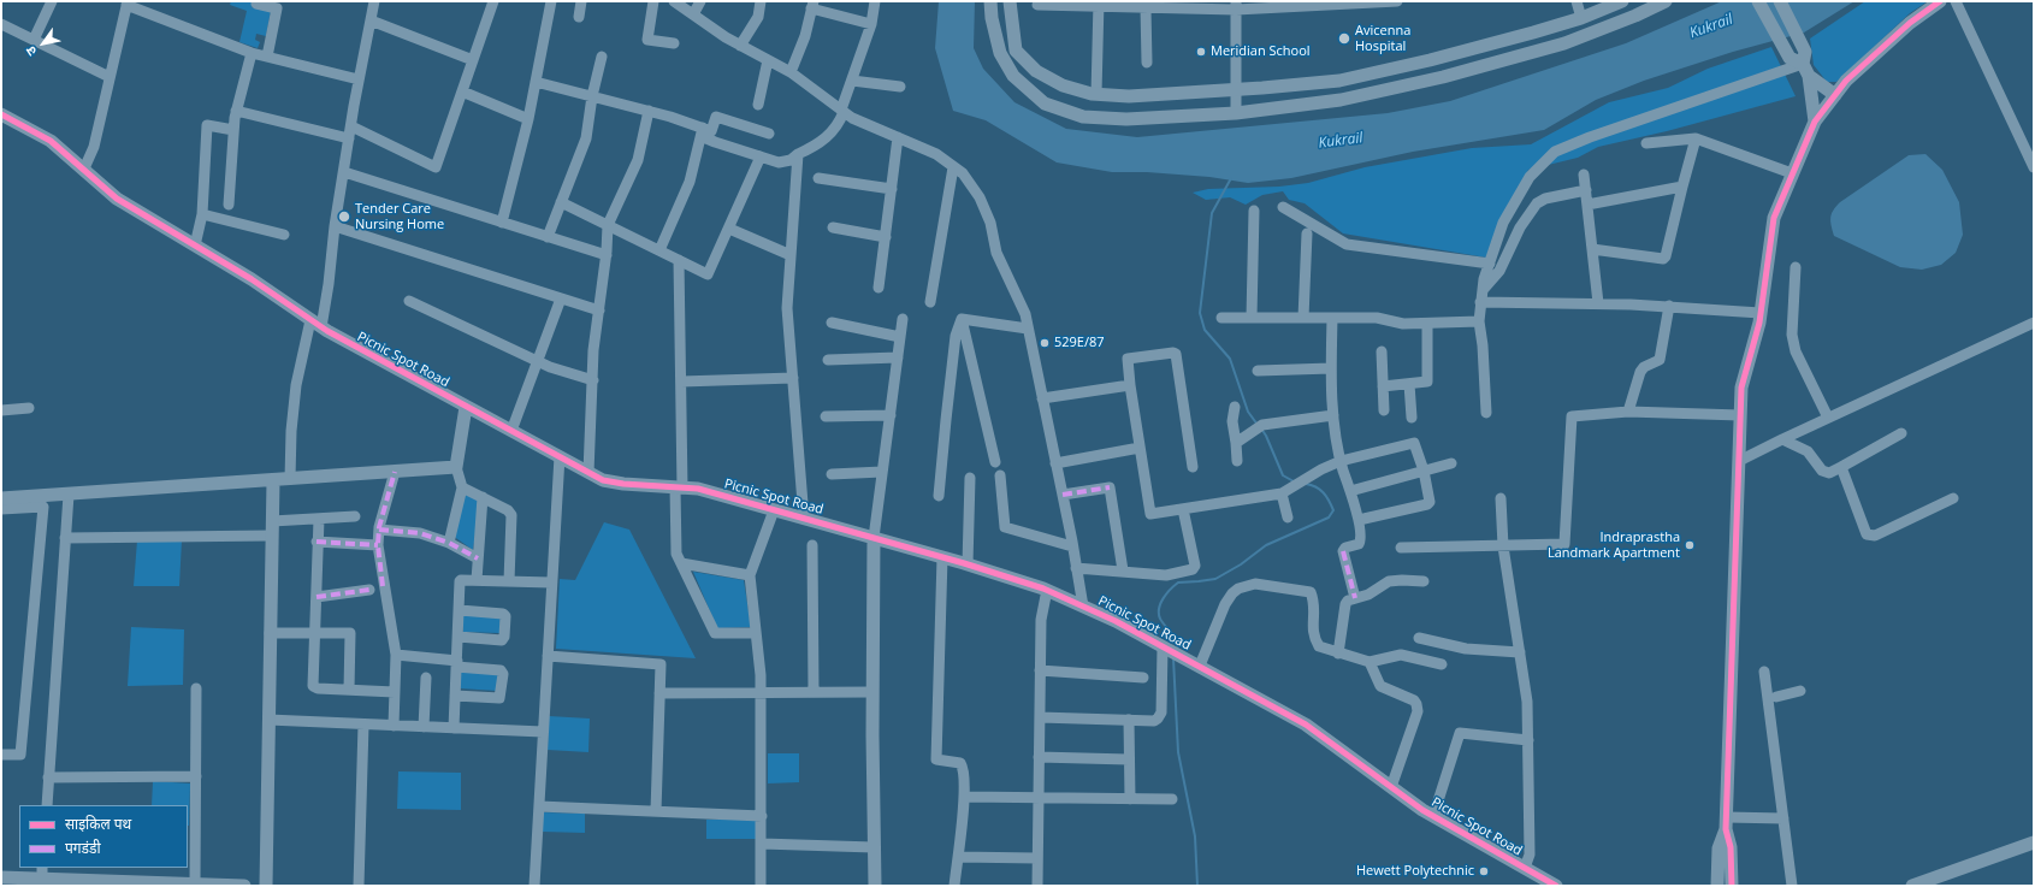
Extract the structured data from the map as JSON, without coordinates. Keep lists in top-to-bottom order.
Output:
{
  "streets": {
    "street": ["Picnic Spot Road"]
  },
  "water": ["Kukrail"],
  "places": [
    "Avicenna Hospital",
    "Meridian School",
    "Tender Care Nursing Home",
    "529E/87",
    "Indraprastha Landmark Apartment",
    "Hewett Polytechnic"
  ],
  "legend": ["साइकिल पथ", "पगडंडी"],
  "north": "bottom left"
}
